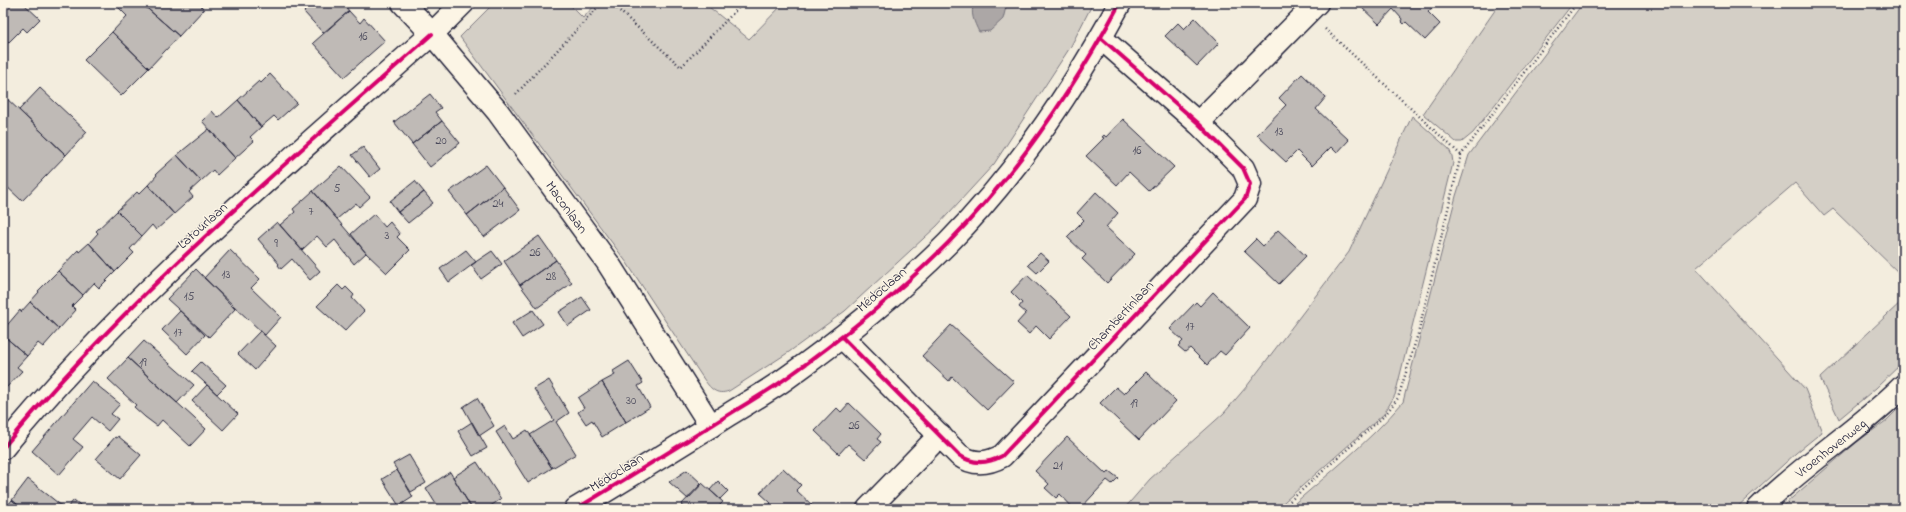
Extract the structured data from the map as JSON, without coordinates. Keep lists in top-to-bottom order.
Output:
{
  "streets": {
    "street": [
      "Maconlaan",
      "Latourlaan",
      "Médoclaan",
      "Chambertinlaan",
      "Vroenhovenweg"
    ]
  },
  "crossings": [
    ["Maconlaan", "Latourlaan"],
    ["Maconlaan", "Médoclaan"],
    ["Médoclaan", "Chambertinlaan"]
  ],
  "house_numbers": [
    "16",
    "13",
    "20",
    "16",
    "5",
    "24",
    "7",
    "3",
    "9",
    "26",
    "13",
    "28",
    "15",
    "17",
    "17",
    "19",
    "30",
    "19",
    "26",
    "21"
  ]
}
